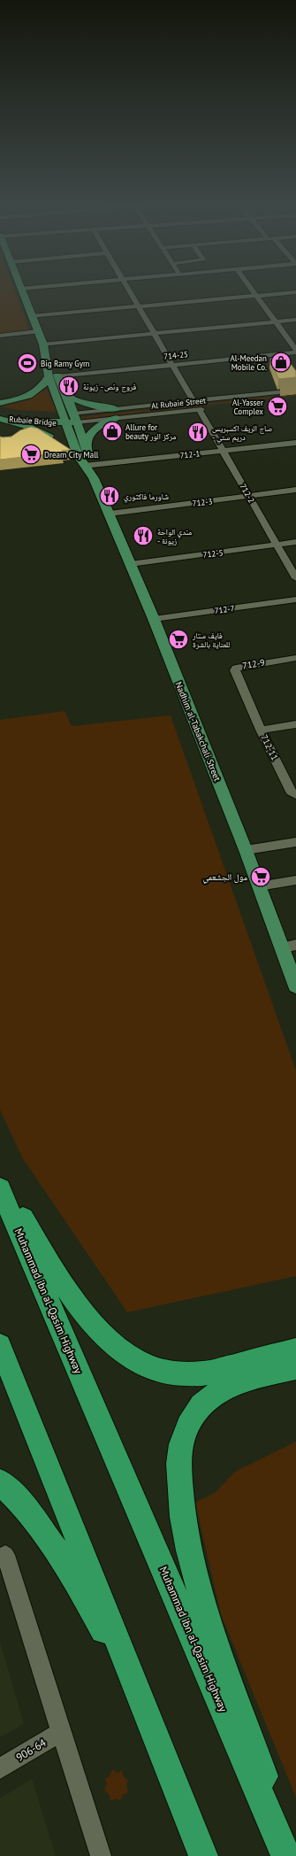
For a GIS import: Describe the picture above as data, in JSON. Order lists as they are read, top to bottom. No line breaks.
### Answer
{"streets":{"highway":["Muhammad ibn al-Qasim Highway"],"main road":["Al Rubaie Street","Rubaie Bridge","Nadhim al-Tabakchali Street"],"street":["714-25","712-1","712-2","712-3","712-5","712-7","712-9","712-11","906-64"]},"crossings":[["714-25","Nadhim al-Tabakchali Street"],["Al Rubaie Street","Rubaie Bridge"],["Al Rubaie Street","712-2"],["Al Rubaie Street","Nadhim al-Tabakchali Street"],["Rubaie Bridge","Nadhim al-Tabakchali Street"],["712-1","712-2"],["712-1","Nadhim al-Tabakchali Street"],["712-2","712-3"],["712-2","712-5"],["712-3","Nadhim al-Tabakchali Street"],["712-5","Nadhim al-Tabakchali Street"],["712-7","Nadhim al-Tabakchali Street"],["712-9","712-11"]],"places":{"shop":["Al-Meedan Mobile Co.","Allure for beauty مركز الور"],"sports":["Big Ramy Gym"],"restaurant":["فروج ونص - زيونة","صاج الريف اكسبريس - دريم ستي","شاورما فاكتوري","مندي الواحة - زيونة"],"supermarket":["Al-Yasser Complex","Dream City Mall","فايف ستار للعناية بالشرة","مول الجشعمي"]}}
